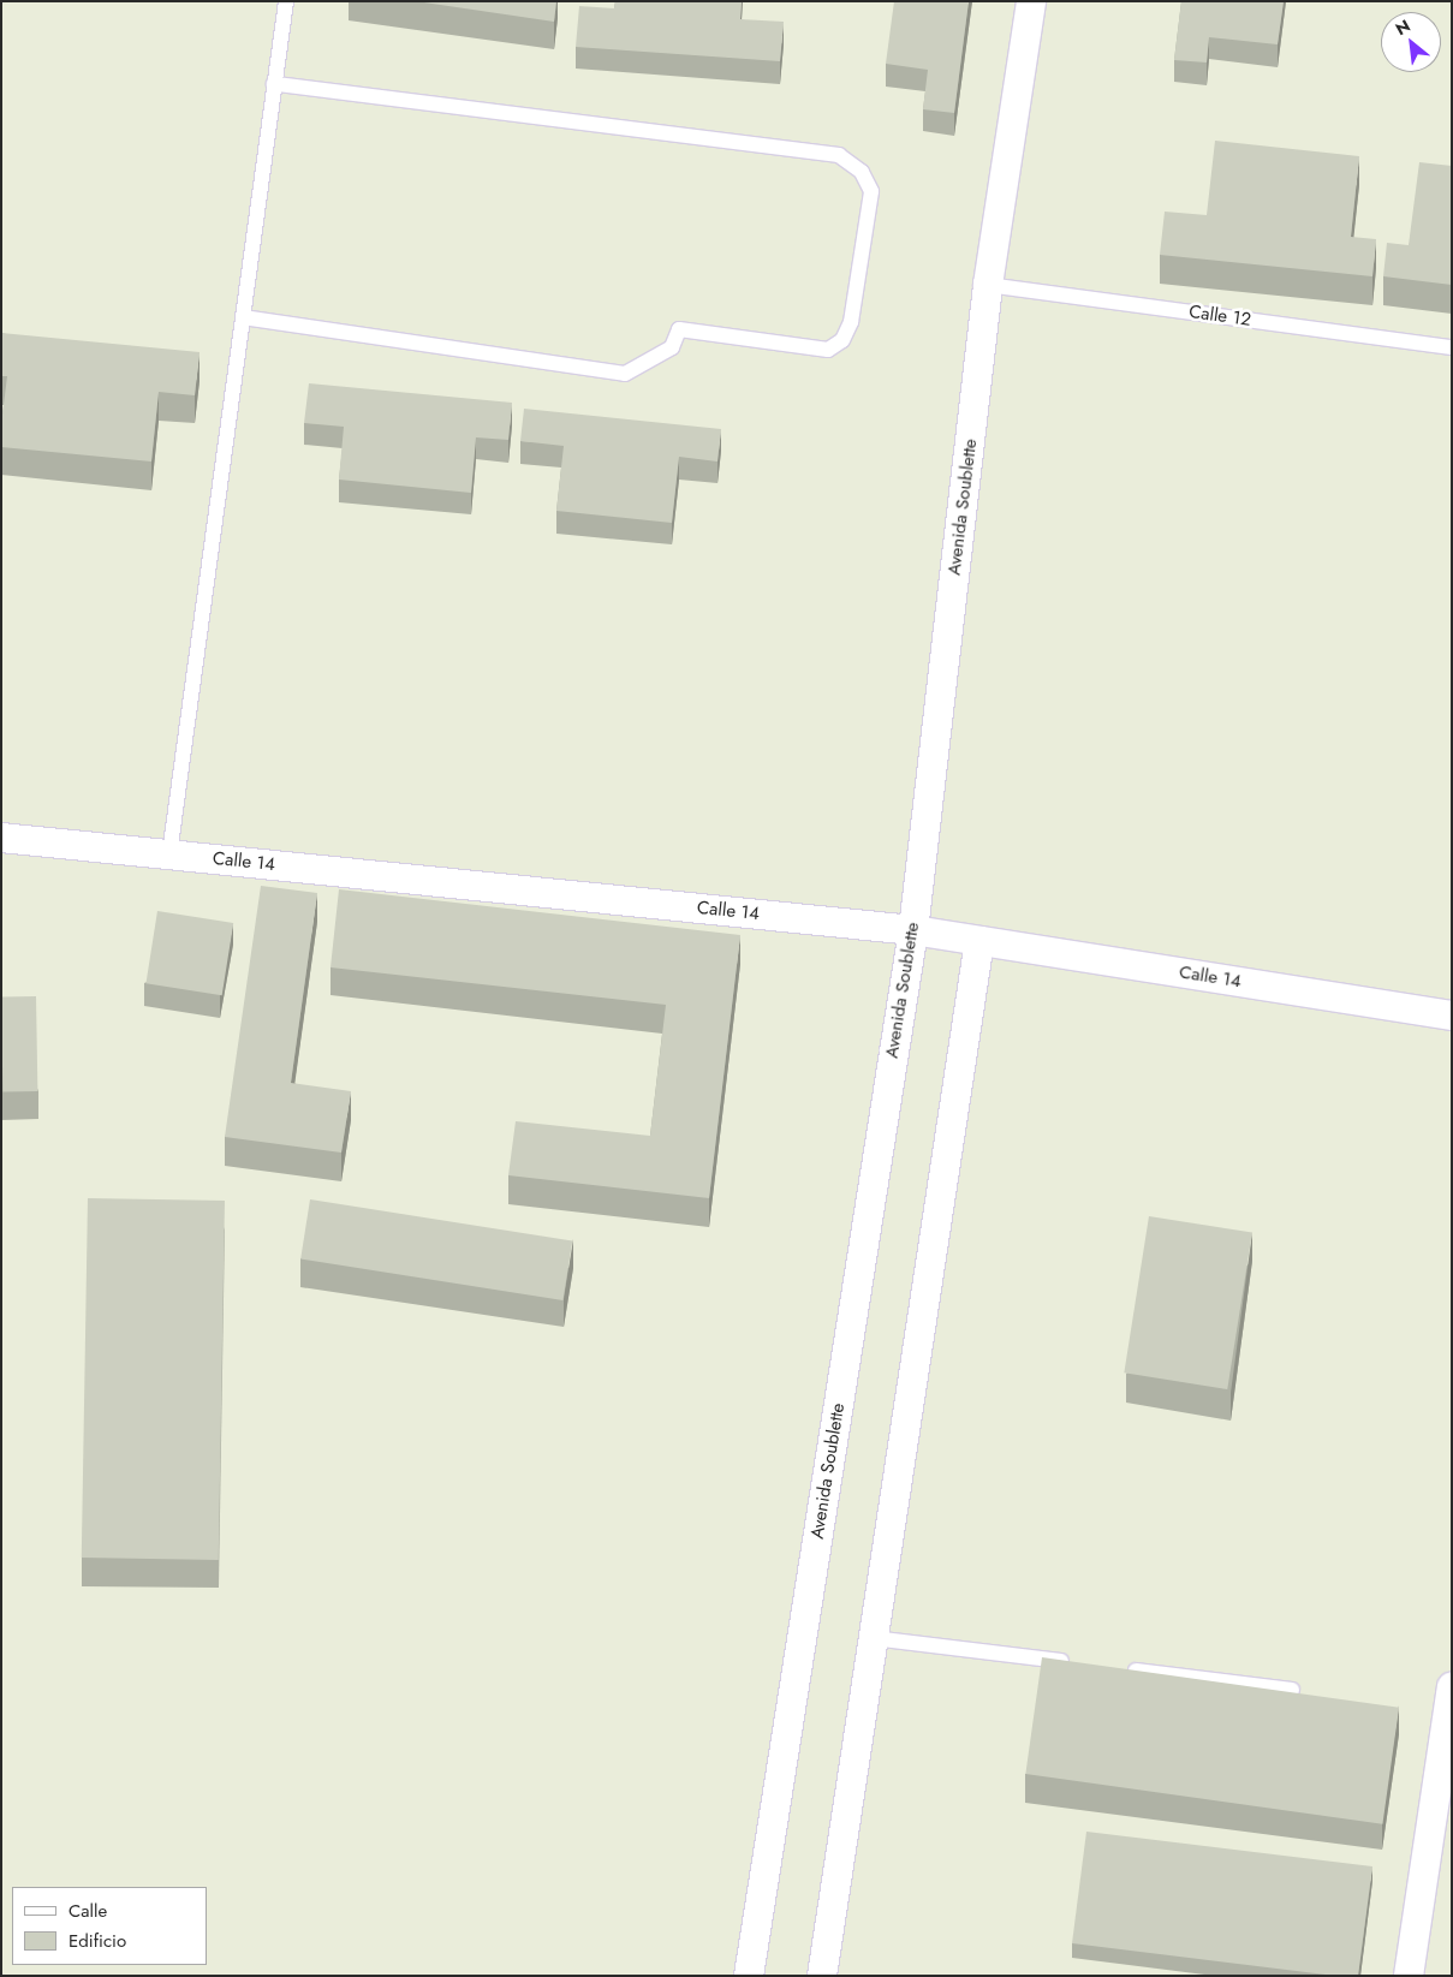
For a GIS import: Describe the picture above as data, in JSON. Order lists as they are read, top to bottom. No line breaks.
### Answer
{"streets":{"street":["Avenida Soublette","Calle 14"],"lane":["Calle 12"]},"crossings":[["Calle 12","Avenida Soublette"],["Avenida Soublette","Calle 14"]],"legend":["Calle","Edificio"],"north":"top left"}
